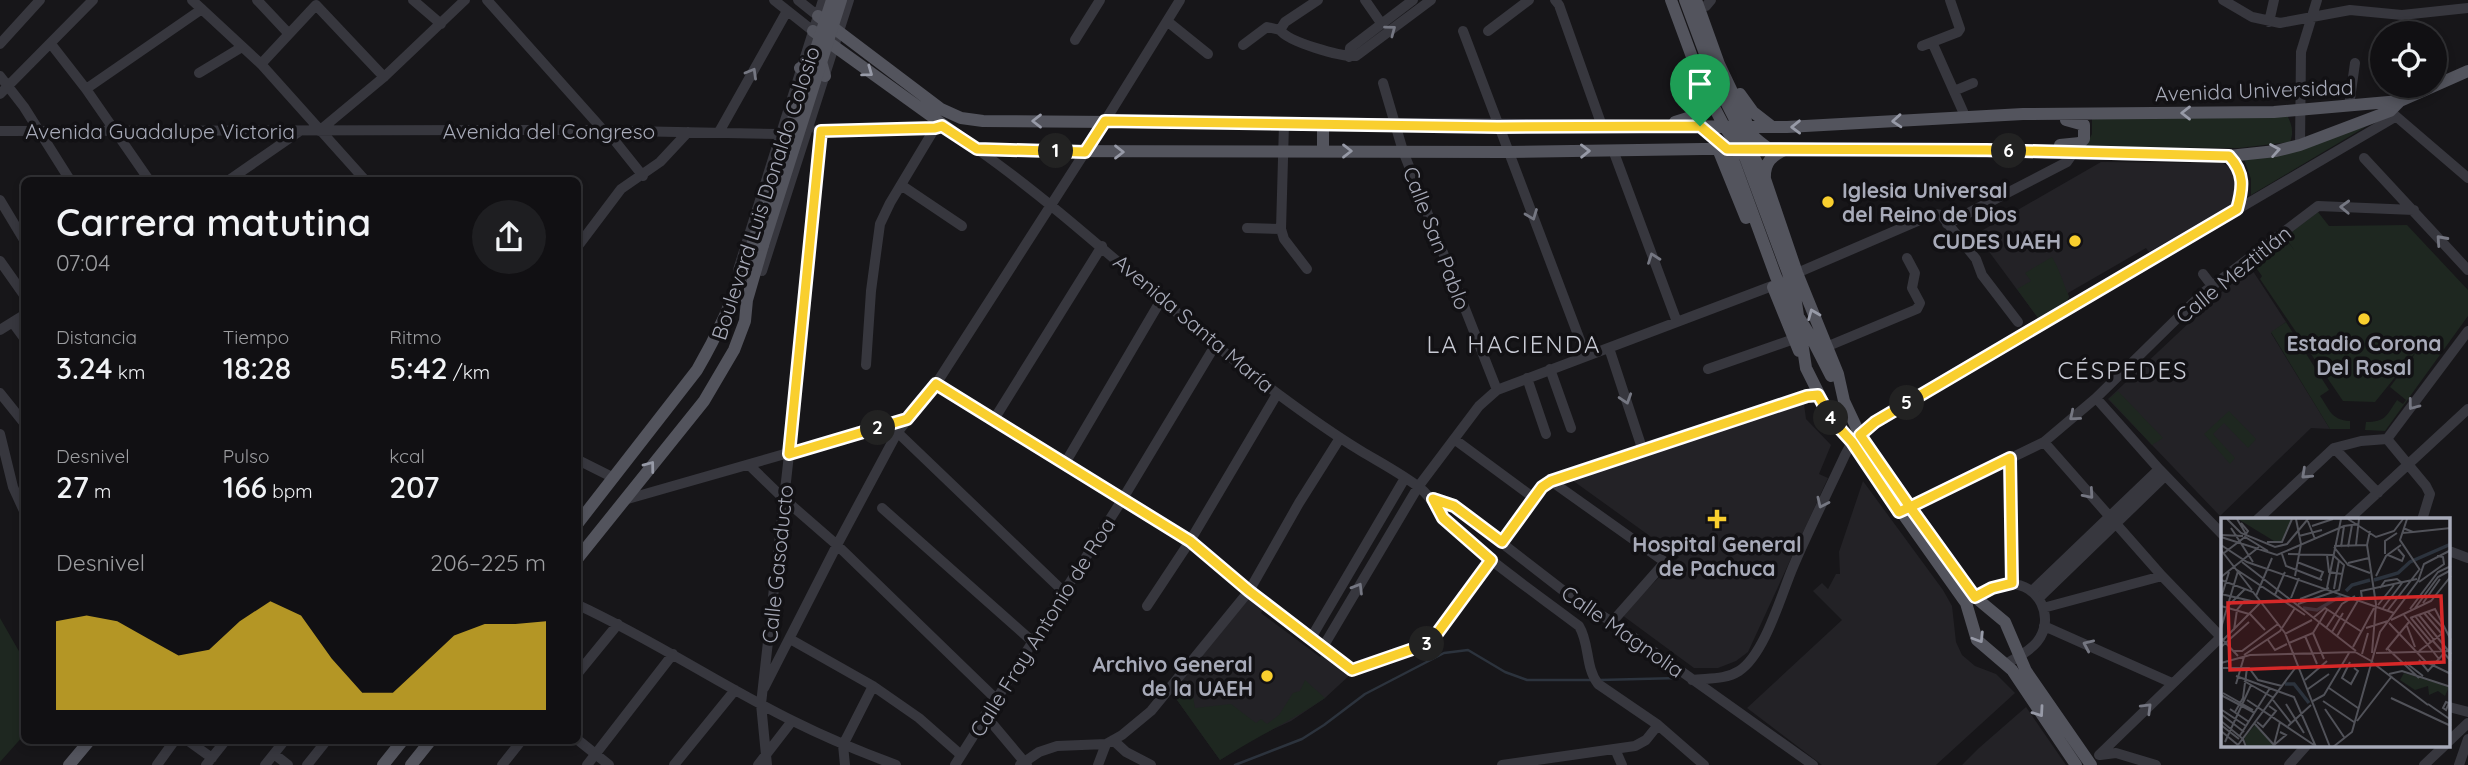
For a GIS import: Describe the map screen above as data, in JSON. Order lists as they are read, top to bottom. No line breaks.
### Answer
{"streets":{"main road":["Avenida Universidad","Boulevard Luis Donaldo Colosio"],"street":["Avenida Guadalupe Victoria","Avenida del Congreso","Calle San Pablo","Calle Meztitlán","Avenida Santa María","Calle Gasoducto","Calle Fray Antonio de Roa","Calle Magnolia"]},"crossings":[["Avenida Guadalupe Victoria","Avenida del Congreso"],["Avenida del Congreso","Boulevard Luis Donaldo Colosio"],["Avenida Santa María","Calle Fray Antonio de Roa"],["Avenida Santa María","Calle Magnolia"]],"districts":["LA HACIENDA","CÉSPEDES"],"places":{"other":["Iglesia Universal del Reino de Dios","CUDES UAEH","Estadio Corona Del Rosal","Archivo General de la UAEH"],"health":["Hospital General de Pachuca"]},"page":{"pins":["1","6","5","4","2","3"],"heading":["Carrera matutina","07:04"],"stats":[["Distancia","3.24 km"],["Tiempo","18:28"],["Ritmo","5:42 /km"],["Desnivel","27 m"],["Pulso","166 bpm"],["kcal","207"]],"chart":["Desnivel","206–225 m"]}}
